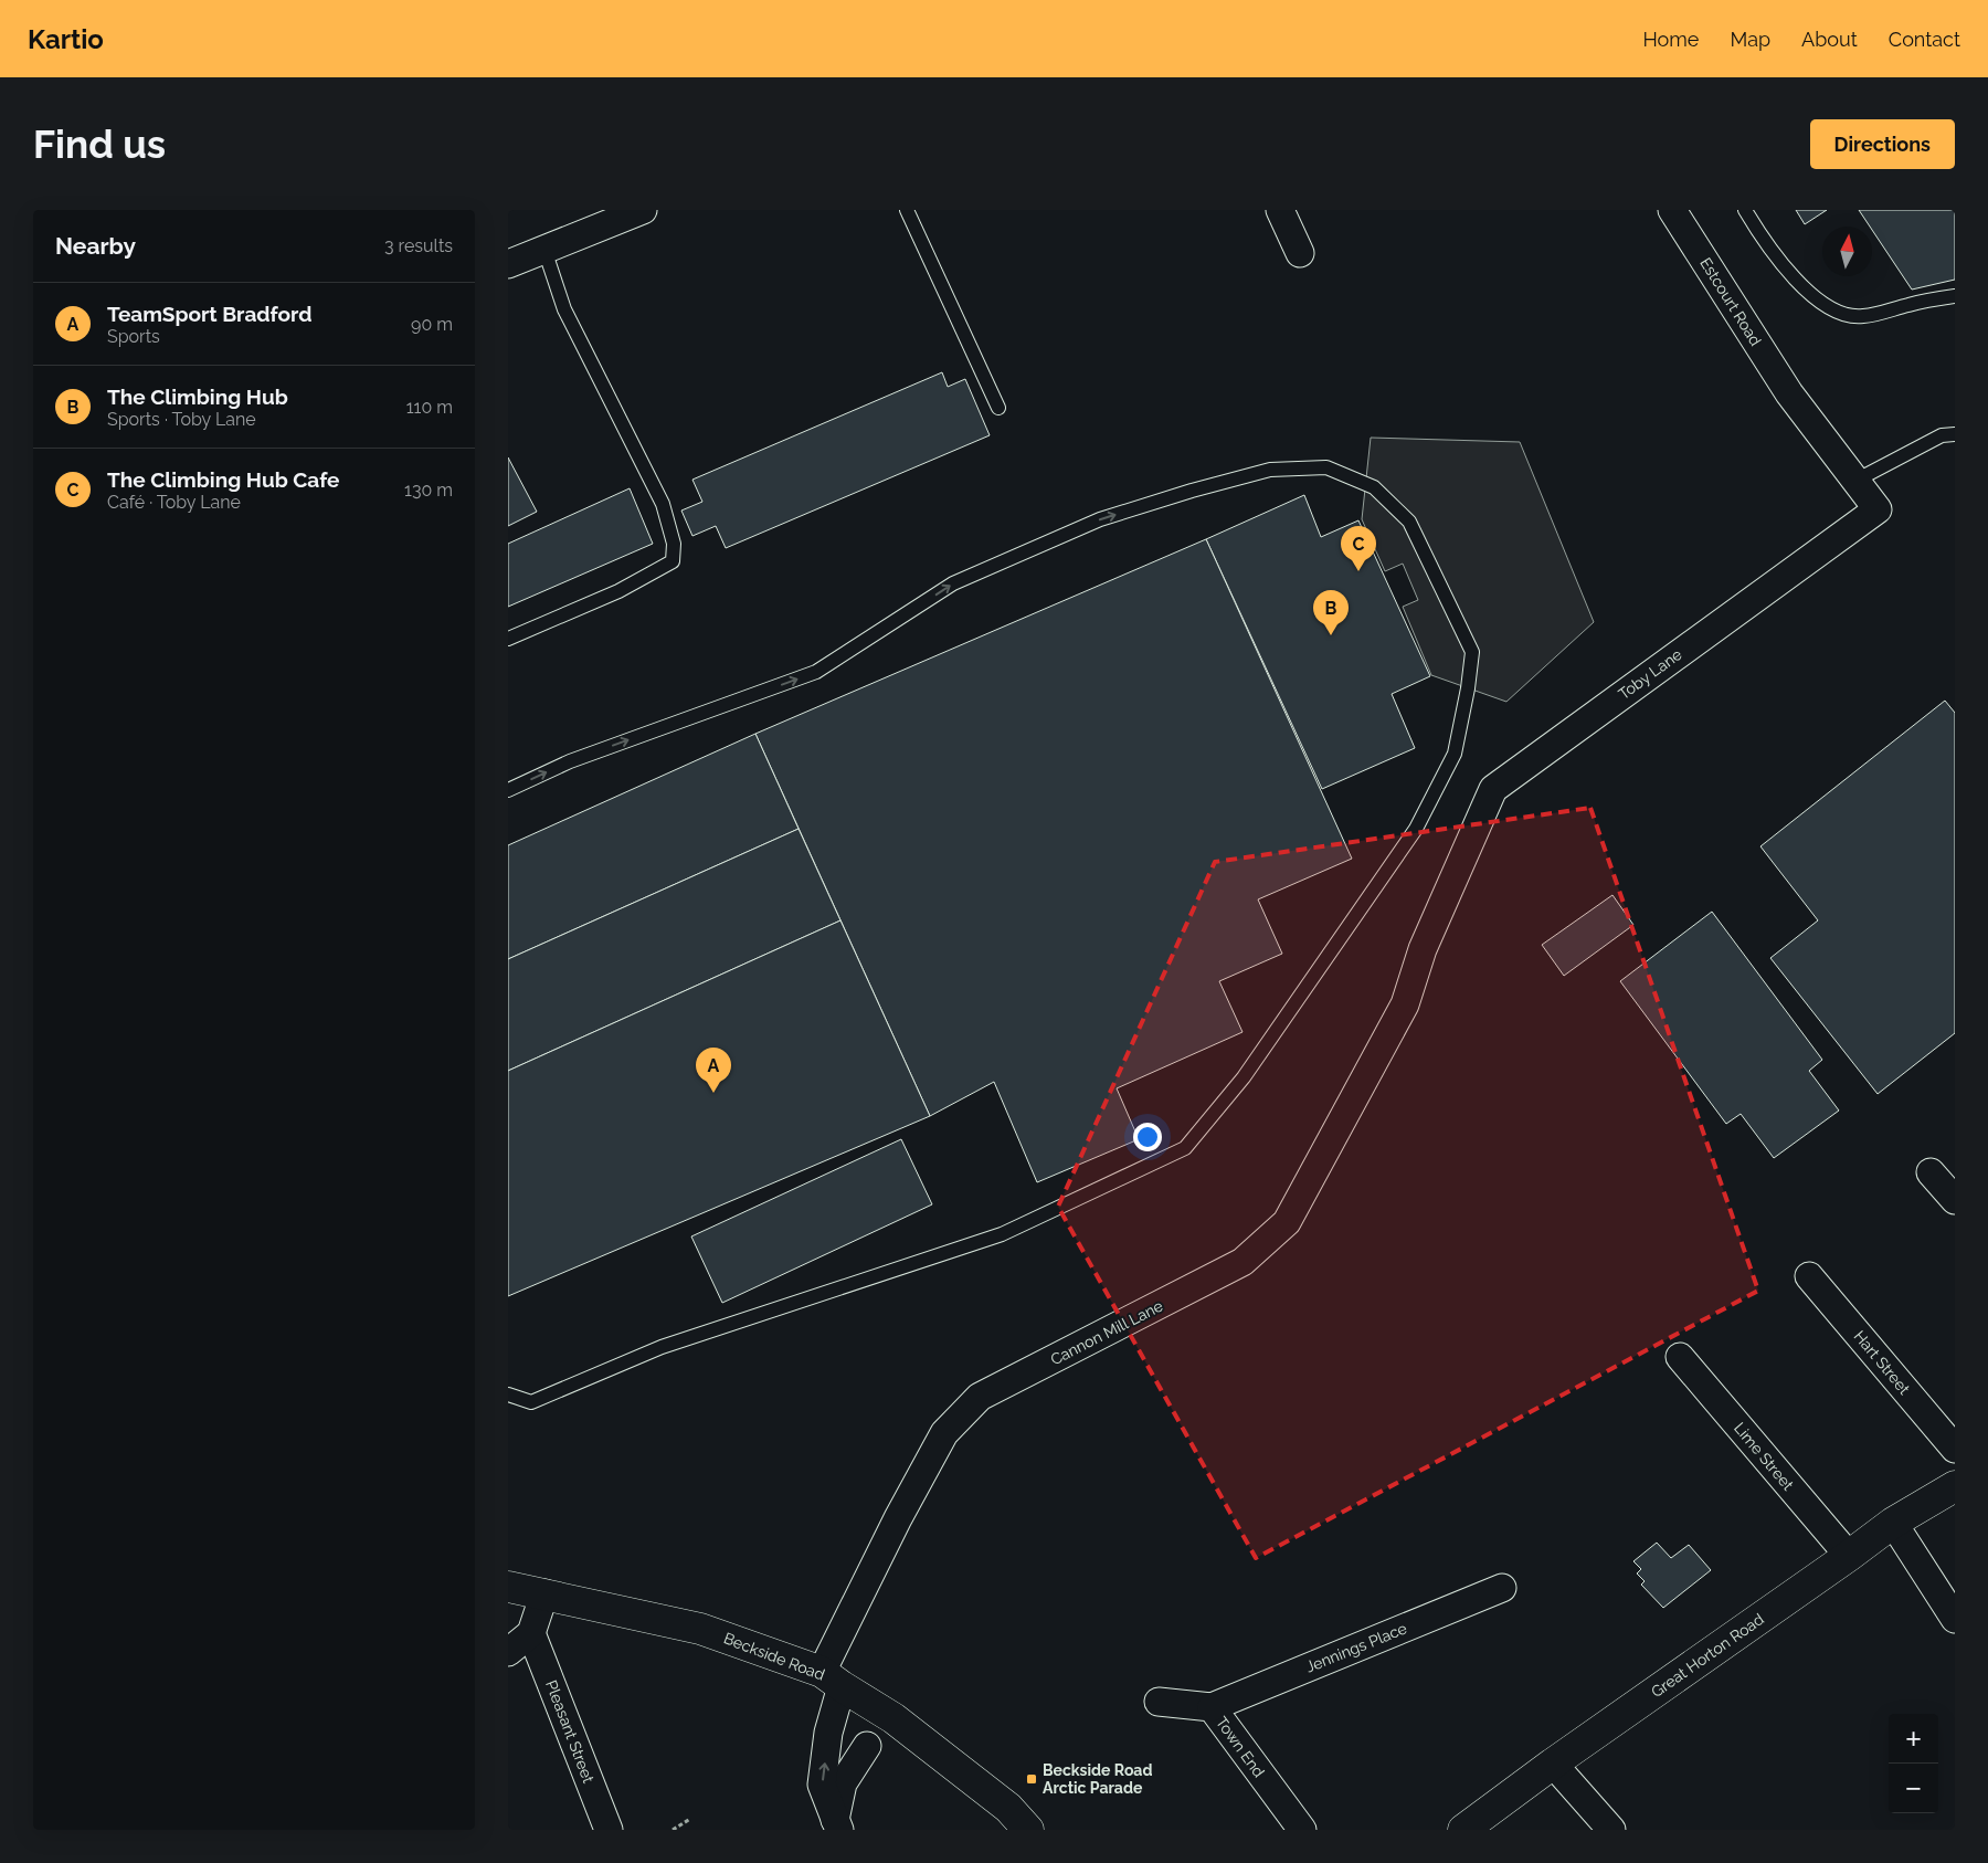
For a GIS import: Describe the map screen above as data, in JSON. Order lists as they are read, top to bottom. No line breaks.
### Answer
{"streets":{"main road":["Great Horton Road","Beckside Road"],"street":["Estcourt Road","Toby Lane","Cannon Mill Lane","Hart Street","Lime Street","Jennings Place","Pleasant Street","Town End"]},"crossings":[["Estcourt Road","Toby Lane"],["Toby Lane","Cannon Mill Lane"],["Cannon Mill Lane","Beckside Road"],["Lime Street","Great Horton Road"],["Jennings Place","Town End"]],"places":{"transit":["Beckside Road Arctic Parade"]},"north":"top","page":{"header":"Kartio","nav":["Home","Map","About","Contact"],"buttons":"Directions","title":"Find us","heading":["Nearby","3 results"],"list":[{"mark":"A","name":"TeamSport Bradford","note":"Sports","value":"90 m"},{"mark":"B","name":"The Climbing Hub","note":"Sports · Toby Lane","value":"110 m"},{"mark":"C","name":"The Climbing Hub Cafe","note":"Café · Toby Lane","value":"130 m"}],"pins":["C","B","A"],"map_buttons":["+","−"]}}
